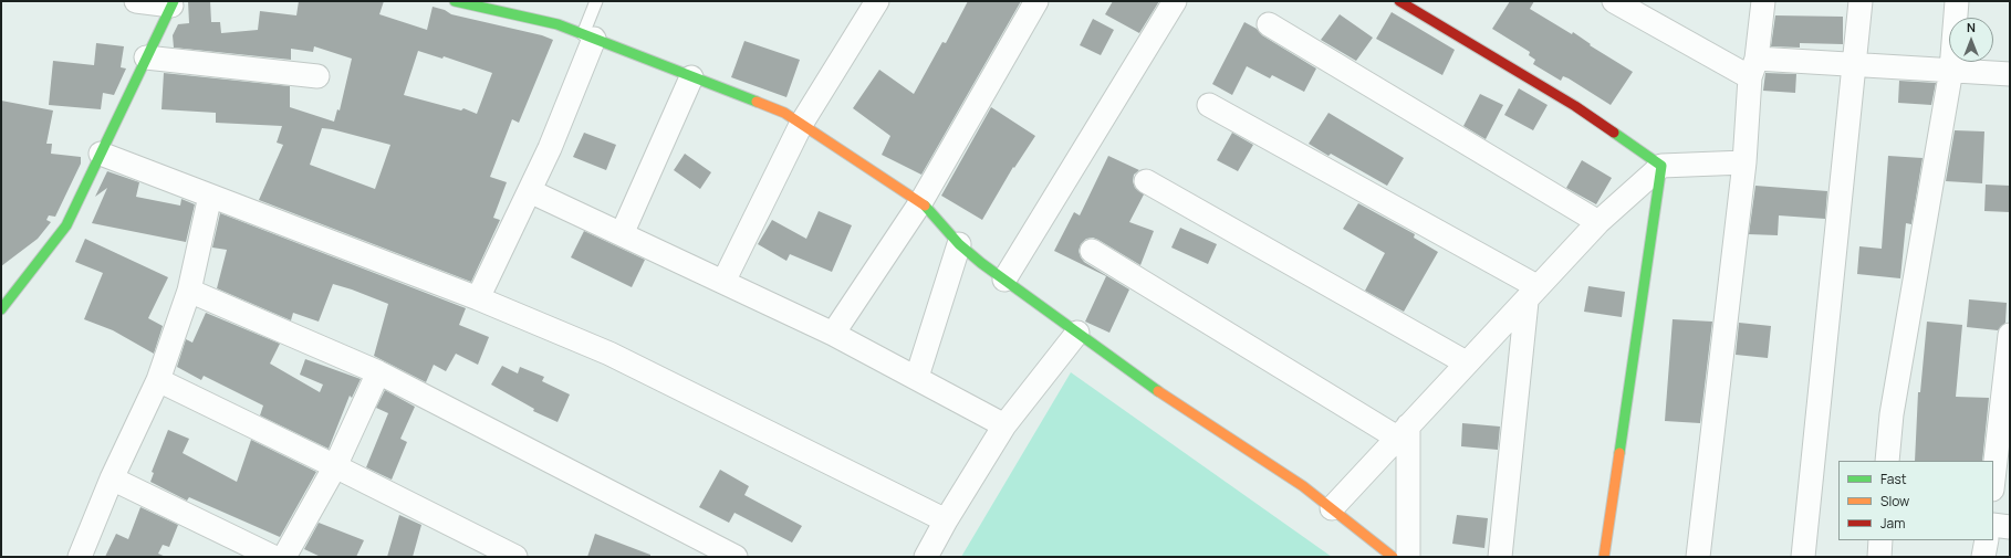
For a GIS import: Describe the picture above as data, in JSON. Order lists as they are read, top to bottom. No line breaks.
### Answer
{"legend":["Fast","Slow","Jam"],"north":"top"}
